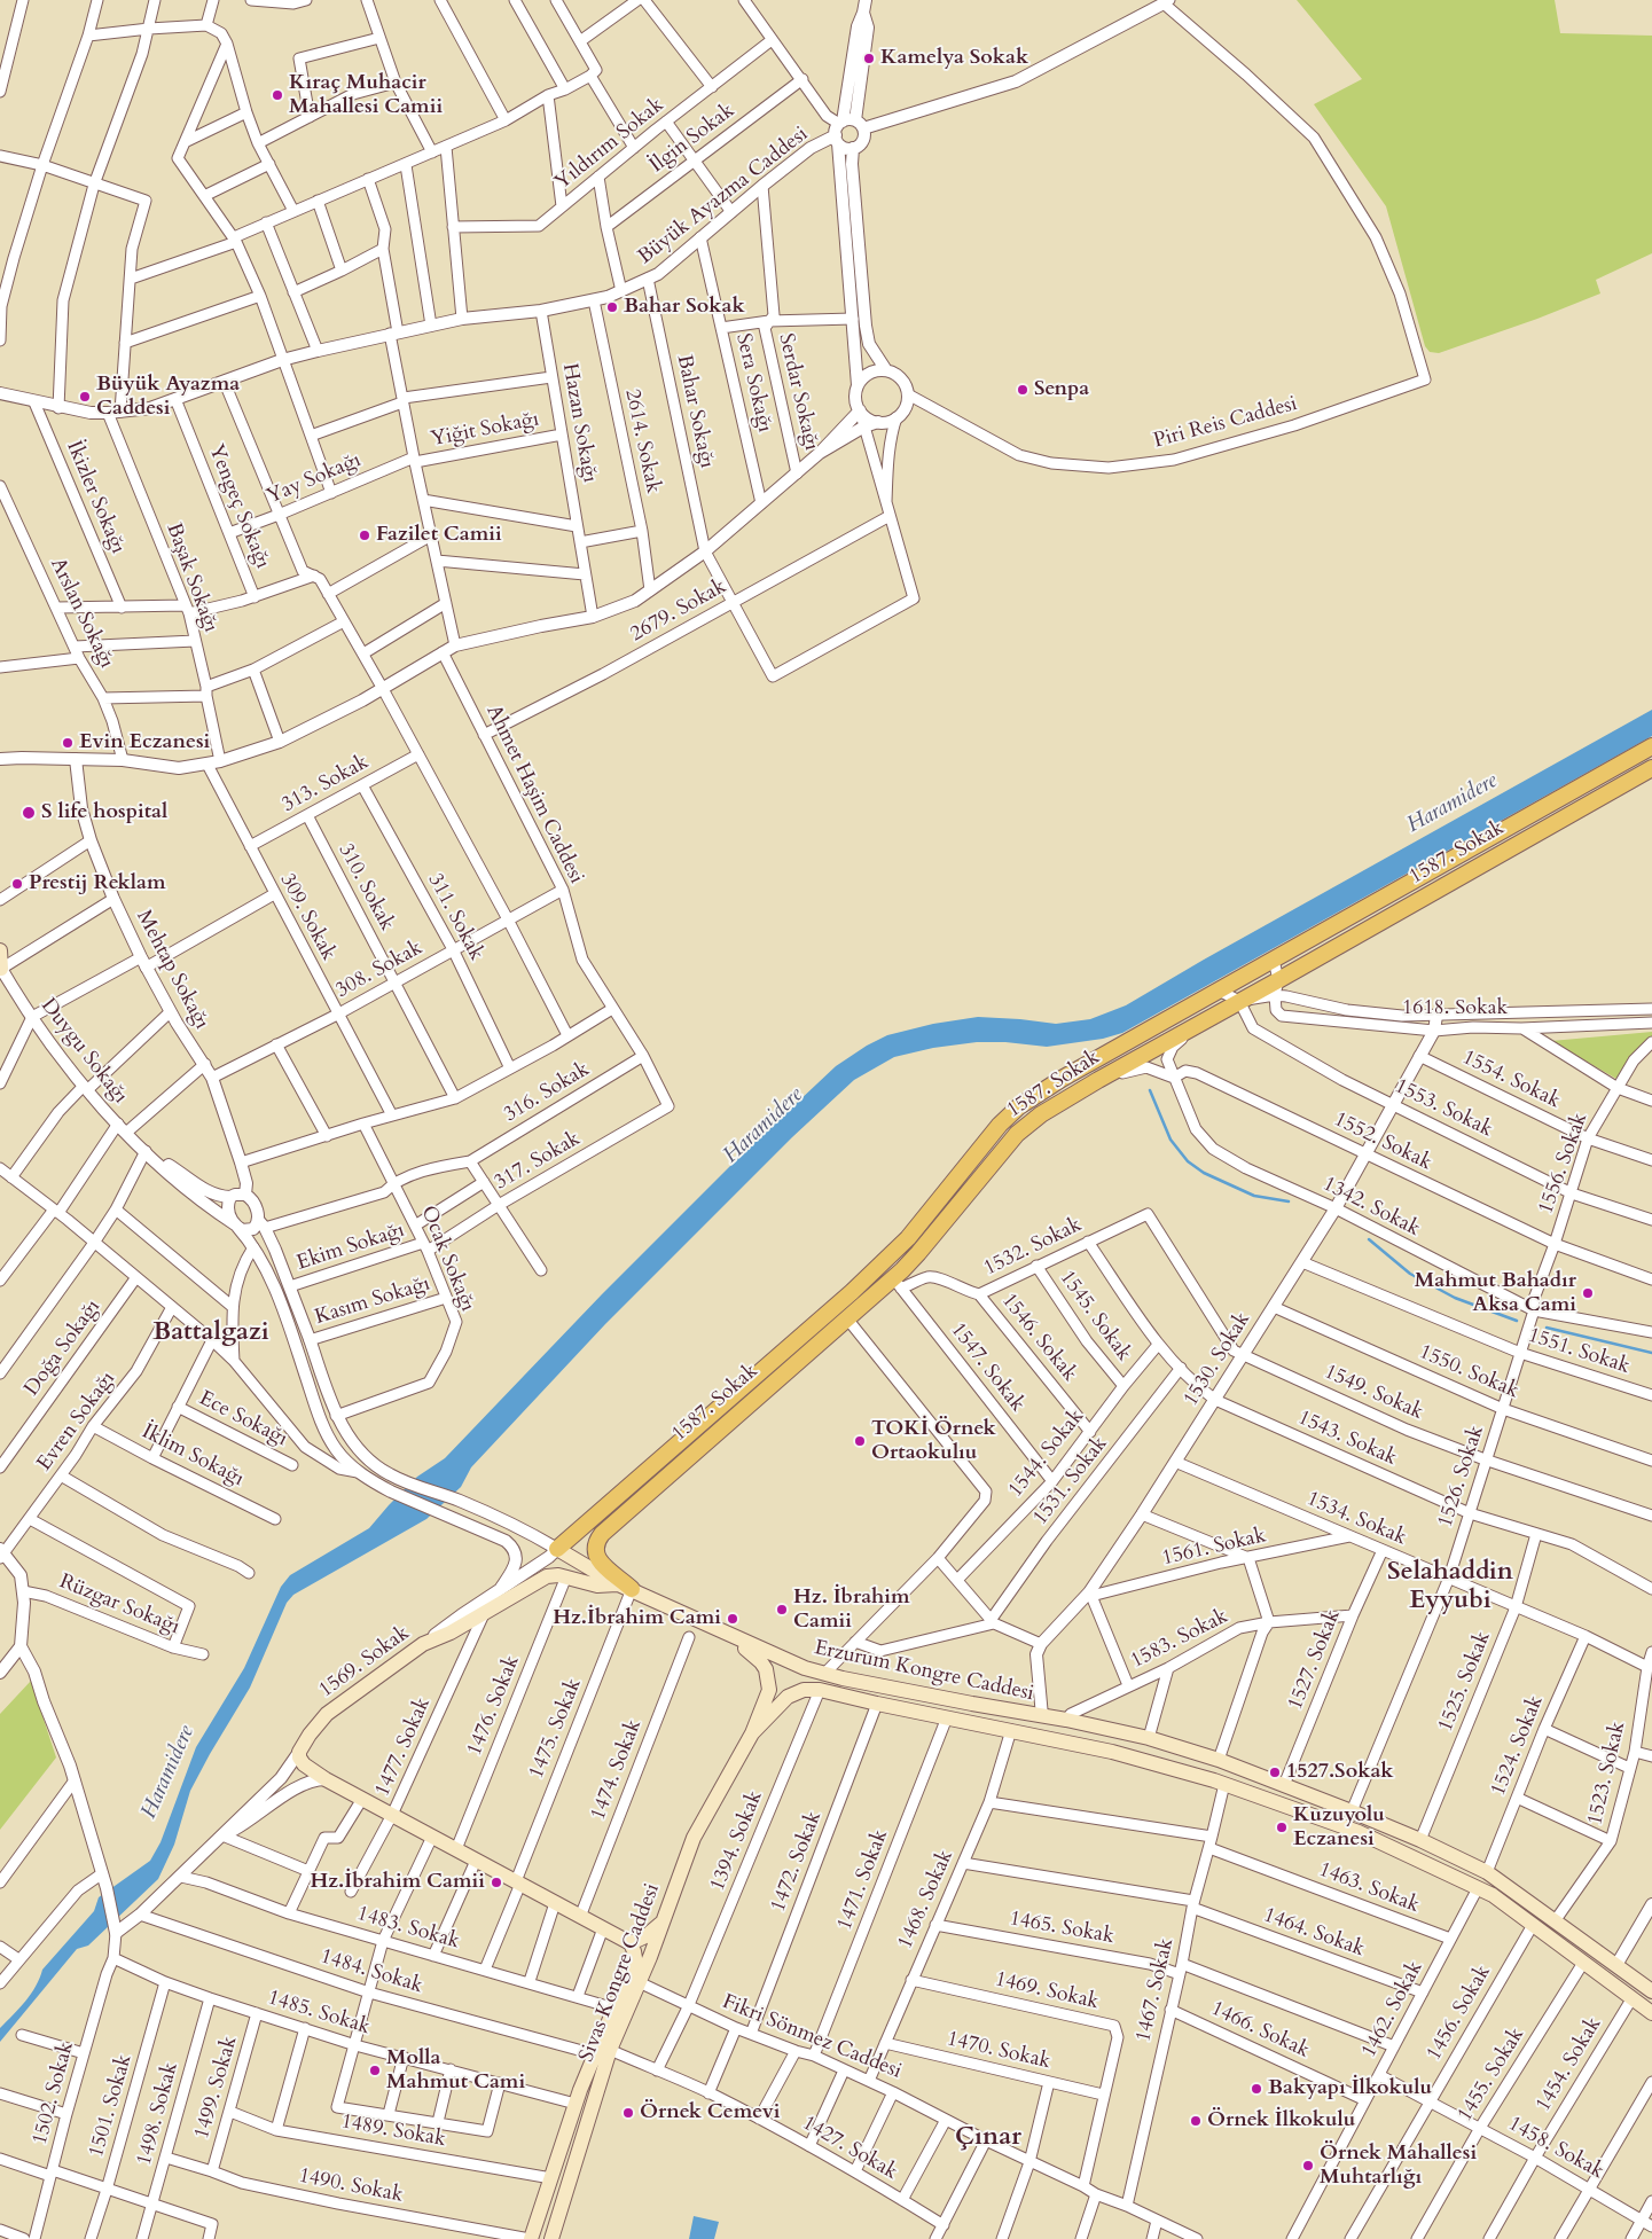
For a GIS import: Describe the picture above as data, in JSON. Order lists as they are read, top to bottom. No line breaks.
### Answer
{"streets":{"main road":["1587. Sokak","1569. Sokak","Erzurum Kongre Caddesi","Sivas Kongre Caddesi"],"street":["İlgin Sokak","Yıldırım Sokak","Büyük Ayazma Caddesi","Sera Sokağı","Serdar Sokağı","Bahar Sokağı","Hazan Sokağı","Piri Reis Caddesi","Yiğit Sokağı","2614. Sokak","Yay Sokağı","İkizler Sokağı","Yengeç Sokağı","Başak Sokağı","2679. Sokak","Arslan Sokağı","313. Sokak","Ahmet Haşim Caddesi","310. Sokak","309. Sokak","311. Sokak","Mehtap Sokağı","308. Sokak","1618. Sokak","Duygu Sokağı","1554. Sokak","316. Sokak","1553. Sokak","1552. Sokak","317. Sokak","1556. Sokak","1342. Sokak","Ekim Sokağı","1532. Sokak","Ocak Sokağı","Kasım Sokağı","1545. Sokak","1546. Sokak","Doğa Sokağı","1551. Sokak","1530. Sokak","1547. Sokak","1550. Sokak","1549. Sokak","Ece Sokağı","Evren Sokağı","1543. Sokak","1544. Sokak","İklim Sokağı","1526. Sokak","1531. Sokak","1534. Sokak","1561. Sokak","Rüzgar Sokağı","1583. Sokak","1527. Sokak","1525. Sokak","1476. Sokak","1475. Sokak","1524. Sokak","1477. Sokak","1474. Sokak","1523. Sokak","1394. Sokak","1472. Sokak","1471. Sokak","1463. Sokak","1468. Sokak","1483. Sokak","1465. Sokak","1464. Sokak","1484. Sokak","1467. Sokak","1469. Sokak","1462. Sokak","1485. Sokak","1456. Sokak","1466. Sokak","Fikri Sönmez Caddesi","1470. Sokak","1454. Sokak","1455. Sokak","1499. Sokak","1502. Sokak","1501. Sokak","1498. Sokak","1489. Sokak","1427. Sokak","1458. Sokak","1490. Sokak"]},"crossings":[["Büyük Ayazma Caddesi","Sera Sokağı"],["Büyük Ayazma Caddesi","Serdar Sokağı"],["Büyük Ayazma Caddesi","Bahar Sokağı"],["Büyük Ayazma Caddesi","Hazan Sokağı"],["Büyük Ayazma Caddesi","Piri Reis Caddesi"],["Büyük Ayazma Caddesi","2614. Sokak"],["Büyük Ayazma Caddesi","İkizler Sokağı"],["Büyük Ayazma Caddesi","Yengeç Sokağı"],["Büyük Ayazma Caddesi","Başak Sokağı"],["Bahar Sokağı","2679. Sokak"],["Hazan Sokağı","Yiğit Sokağı"],["Yiğit Sokağı","Yay Sokağı"],["Yay Sokağı","Yengeç Sokağı"],["2679. Sokak","Ahmet Haşim Caddesi"],["313. Sokak","310. Sokak"],["313. Sokak","309. Sokak"],["313. Sokak","311. Sokak"],["Ahmet Haşim Caddesi","308. Sokak"],["Ahmet Haşim Caddesi","316. Sokak"],["Ahmet Haşim Caddesi","317. Sokak"],["1587. Sokak","1618. Sokak"],["1587. Sokak","1553. Sokak"],["1587. Sokak","1552. Sokak"],["1587. Sokak","1342. Sokak"],["1587. Sokak","1532. Sokak"],["1587. Sokak","1547. Sokak"],["1587. Sokak","1569. Sokak"],["1587. Sokak","Erzurum Kongre Caddesi"],["1587. Sokak","1475. Sokak"],["310. Sokak","308. Sokak"],["309. Sokak","308. Sokak"],["311. Sokak","308. Sokak"],["Mehtap Sokağı","308. Sokak"],["Mehtap Sokağı","Erzurum Kongre Caddesi"],["1618. Sokak","1530. Sokak"],["1554. Sokak","1556. Sokak"],["1554. Sokak","1530. Sokak"],["1553. Sokak","1556. Sokak"],["1553. Sokak","1530. Sokak"],["1552. Sokak","1556. Sokak"],["1552. Sokak","1342. Sokak"],["1552. Sokak","1530. Sokak"],["317. Sokak","Ekim Sokağı"],["317. Sokak","Ocak Sokağı"],["1556. Sokak","1342. Sokak"],["1556. Sokak","1526. Sokak"],["1342. Sokak","1530. Sokak"],["1342. Sokak","1526. Sokak"],["Ekim Sokağı","Ocak Sokağı"],["Ekim Sokağı","Erzurum Kongre Caddesi"],["1532. Sokak","1545. Sokak"],["1532. Sokak","1546. Sokak"],["1532. Sokak","1547. Sokak"],["1532. Sokak","1549. Sokak"],["1532. Sokak","1543. Sokak"],["Ocak Sokağı","Kasım Sokağı"],["Ocak Sokağı","Erzurum Kongre Caddesi"],["Kasım Sokağı","Erzurum Kongre Caddesi"],["1545. Sokak","1544. Sokak"],["1546. Sokak","1544. Sokak"],["1551. Sokak","1530. Sokak"],["1551. Sokak","1526. Sokak"],["1530. Sokak","1550. Sokak"],["1530. Sokak","1549. Sokak"],["1530. Sokak","1543. Sokak"],["1530. Sokak","1534. Sokak"],["1530. Sokak","1561. Sokak"],["1547. Sokak","1544. Sokak"],["1550. Sokak","1526. Sokak"],["1549. Sokak","1526. Sokak"],["Evren Sokağı","İklim Sokağı"],["1543. Sokak","1544. Sokak"],["1543. Sokak","1526. Sokak"],["1543. Sokak","1531. Sokak"],["1543. Sokak","1525. Sokak"],["1526. Sokak","1534. Sokak"],["1526. Sokak","Erzurum Kongre Caddesi"],["1534. Sokak","1561. Sokak"],["1534. Sokak","1527. Sokak"],["1534. Sokak","1525. Sokak"],["1534. Sokak","1524. Sokak"],["1534. Sokak","1523. Sokak"],["1583. Sokak","1527. Sokak"],["1583. Sokak","Erzurum Kongre Caddesi"],["1527. Sokak","Erzurum Kongre Caddesi"],["1569. Sokak","Erzurum Kongre Caddesi"],["1569. Sokak","1483. Sokak"],["1569. Sokak","1484. Sokak"],["Erzurum Kongre Caddesi","1525. Sokak"],["Erzurum Kongre Caddesi","1475. Sokak"],["Erzurum Kongre Caddesi","1524. Sokak"],["Erzurum Kongre Caddesi","1523. Sokak"],["Erzurum Kongre Caddesi","1394. Sokak"],["Erzurum Kongre Caddesi","1472. Sokak"],["Erzurum Kongre Caddesi","1471. Sokak"],["Erzurum Kongre Caddesi","1468. Sokak"],["Erzurum Kongre Caddesi","Sivas Kongre Caddesi"],["Erzurum Kongre Caddesi","1467. Sokak"],["Erzurum Kongre Caddesi","1462. Sokak"],["Erzurum Kongre Caddesi","1456. Sokak"],["Erzurum Kongre Caddesi","1454. Sokak"],["Erzurum Kongre Caddesi","1455. Sokak"],["1475. Sokak","1483. Sokak"],["1394. Sokak","Sivas Kongre Caddesi"],["1394. Sokak","Fikri Sönmez Caddesi"],["1394. Sokak","1427. Sokak"],["1472. Sokak","Fikri Sönmez Caddesi"],["1471. Sokak","Fikri Sönmez Caddesi"],["1463. Sokak","1467. Sokak"],["1463. Sokak","1462. Sokak"],["1468. Sokak","1465. Sokak"],["1468. Sokak","1464. Sokak"],["1468. Sokak","1469. Sokak"],["1468. Sokak","Fikri Sönmez Caddesi"],["1468. Sokak","1470. Sokak"],["1483. Sokak","Sivas Kongre Caddesi"],["1465. Sokak","1467. Sokak"],["1465. Sokak","1462. Sokak"],["1464. Sokak","1467. Sokak"],["1464. Sokak","1462. Sokak"],["1484. Sokak","Sivas Kongre Caddesi"],["Sivas Kongre Caddesi","1485. Sokak"],["Sivas Kongre Caddesi","Fikri Sönmez Caddesi"],["Sivas Kongre Caddesi","1489. Sokak"],["Sivas Kongre Caddesi","1427. Sokak"],["Sivas Kongre Caddesi","1490. Sokak"],["1467. Sokak","1466. Sokak"],["1467. Sokak","Fikri Sönmez Caddesi"],["1469. Sokak","Fikri Sönmez Caddesi"],["1469. Sokak","1470. Sokak"],["1462. Sokak","1466. Sokak"],["1462. Sokak","1458. Sokak"],["1485. Sokak","1499. Sokak"],["1485. Sokak","1502. Sokak"],["1485. Sokak","1501. Sokak"],["1485. Sokak","1498. Sokak"],["1456. Sokak","1458. Sokak"],["1454. Sokak","1458. Sokak"],["1455. Sokak","1458. Sokak"],["1499. Sokak","1489. Sokak"],["1499. Sokak","1490. Sokak"],["1498. Sokak","1490. Sokak"]],"districts":["Battalgazi","Selahaddin Eyyubi","Çınar"],"water":["Haramidere"],"places":["Kamelya Sokak","Kıraç Muhacir Mahallesi Camii","Bahar Sokak","Senpa","Büyük Ayazma Caddesi","Fazilet Camii","Evin Eczanesi","S life hospital","Prestij Reklam","Mahmut Bahadır Aksa Cami","TOKİ Örnek Ortaokulıu","Hz. İbrahim Camii","Hz.İbrahim Cami","1527.Sokak","Kuzuyolu Eczanesi","Hz.İbrahim Camii","Molla Mahmut Cami","Bakyapı İlkokulu","Örnek Cemevi","Örnek İlkokulu","Örnek Mahallesi Muhtarlığı"]}
